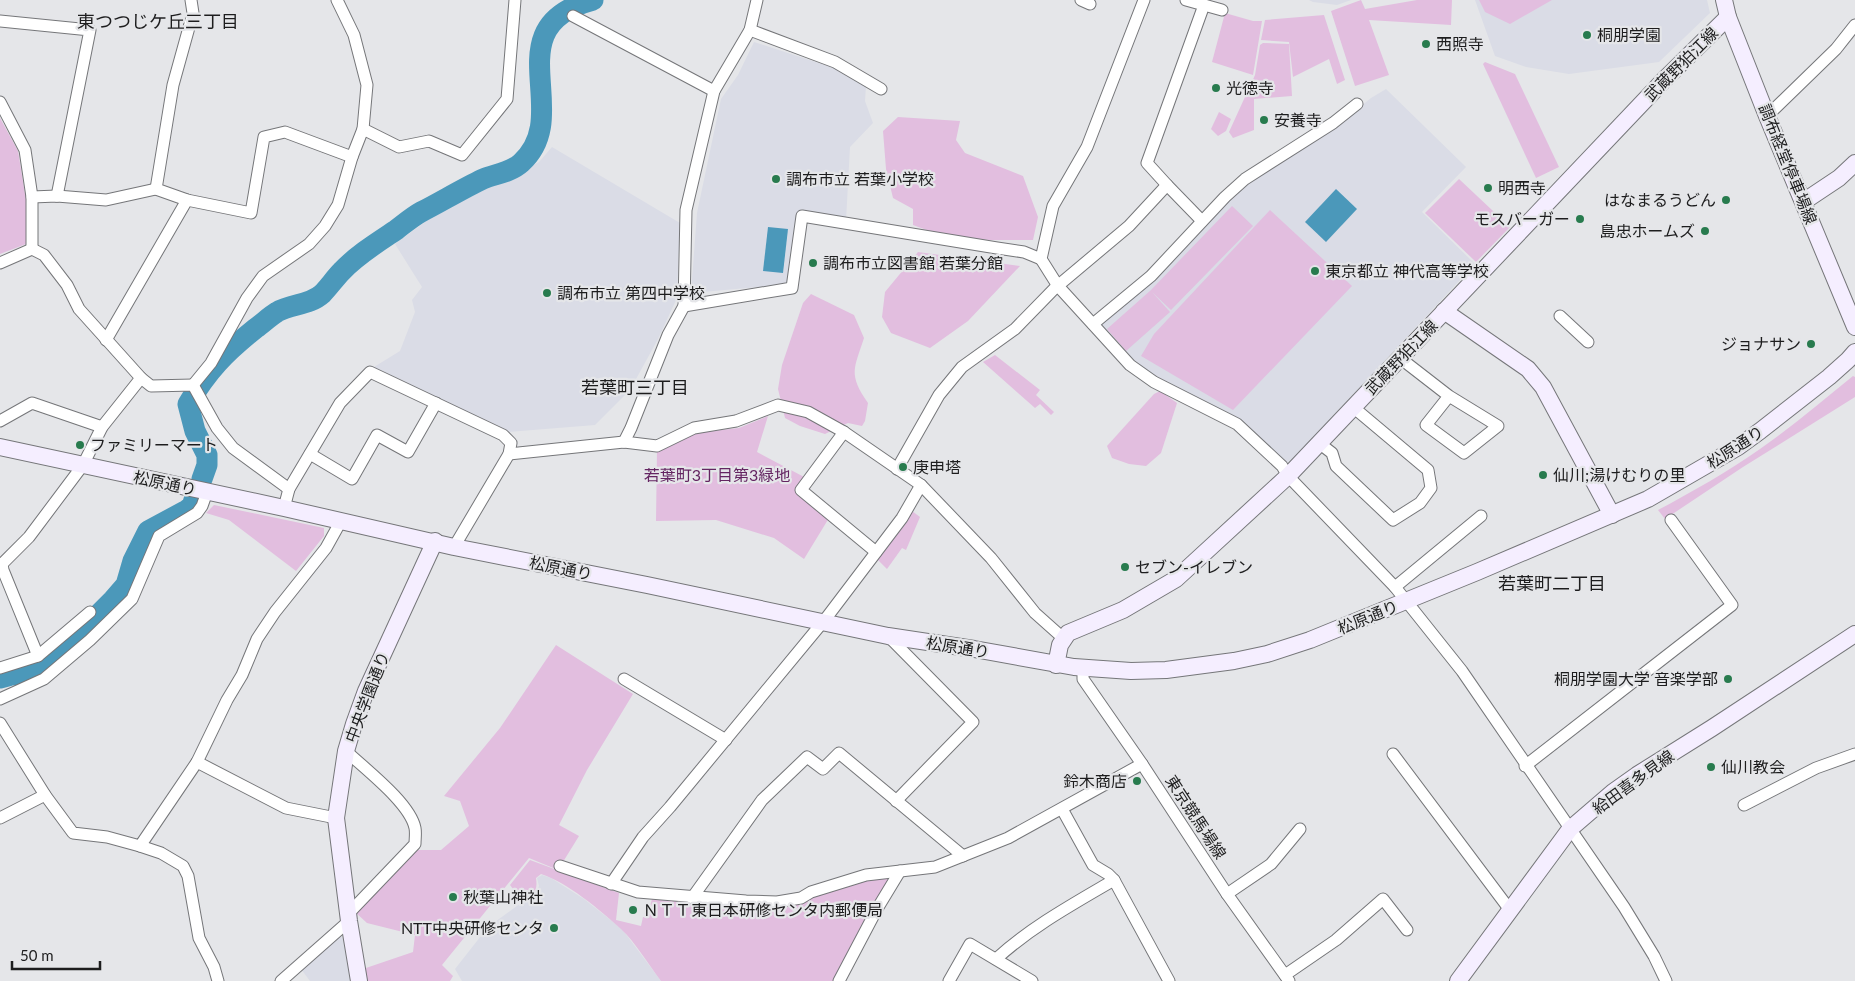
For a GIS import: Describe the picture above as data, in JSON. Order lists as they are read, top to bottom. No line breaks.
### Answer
{"streets":{"main road":["武蔵野狛江線","調布経堂停車場線","松原通り","中央学園通り","給田喜多見線"],"street":["東京競馬場線"]},"crossings":[["武蔵野狛江線","調布経堂停車場線"],["松原通り","中央学園通り"],["松原通り","東京競馬場線"]],"districts":["東つつじケ丘三丁目","若葉町三丁目","若葉町二丁目"],"parks":["若葉町3丁目第3緑地"],"places":["桐朋学園","西照寺","光徳寺","安養寺","調布市立 若葉小学校","明西寺","はなまるうどん","モスバーガー","島忠ホームズ","調布市立図書館 若葉分館","東京都立 神代高等学校","調布市立 第四中学校","ジョナサン","ファミリーマート","庚申塔","仙川;湯けむりの里","セブン-イレブン","桐朋学園大学 音楽学部","仙川教会","鈴木商店","秋葉山神社","ＮＴＴ東日本研修センタ内郵便局","NTT中央研修センタ"],"scale_bar":"50 m"}
